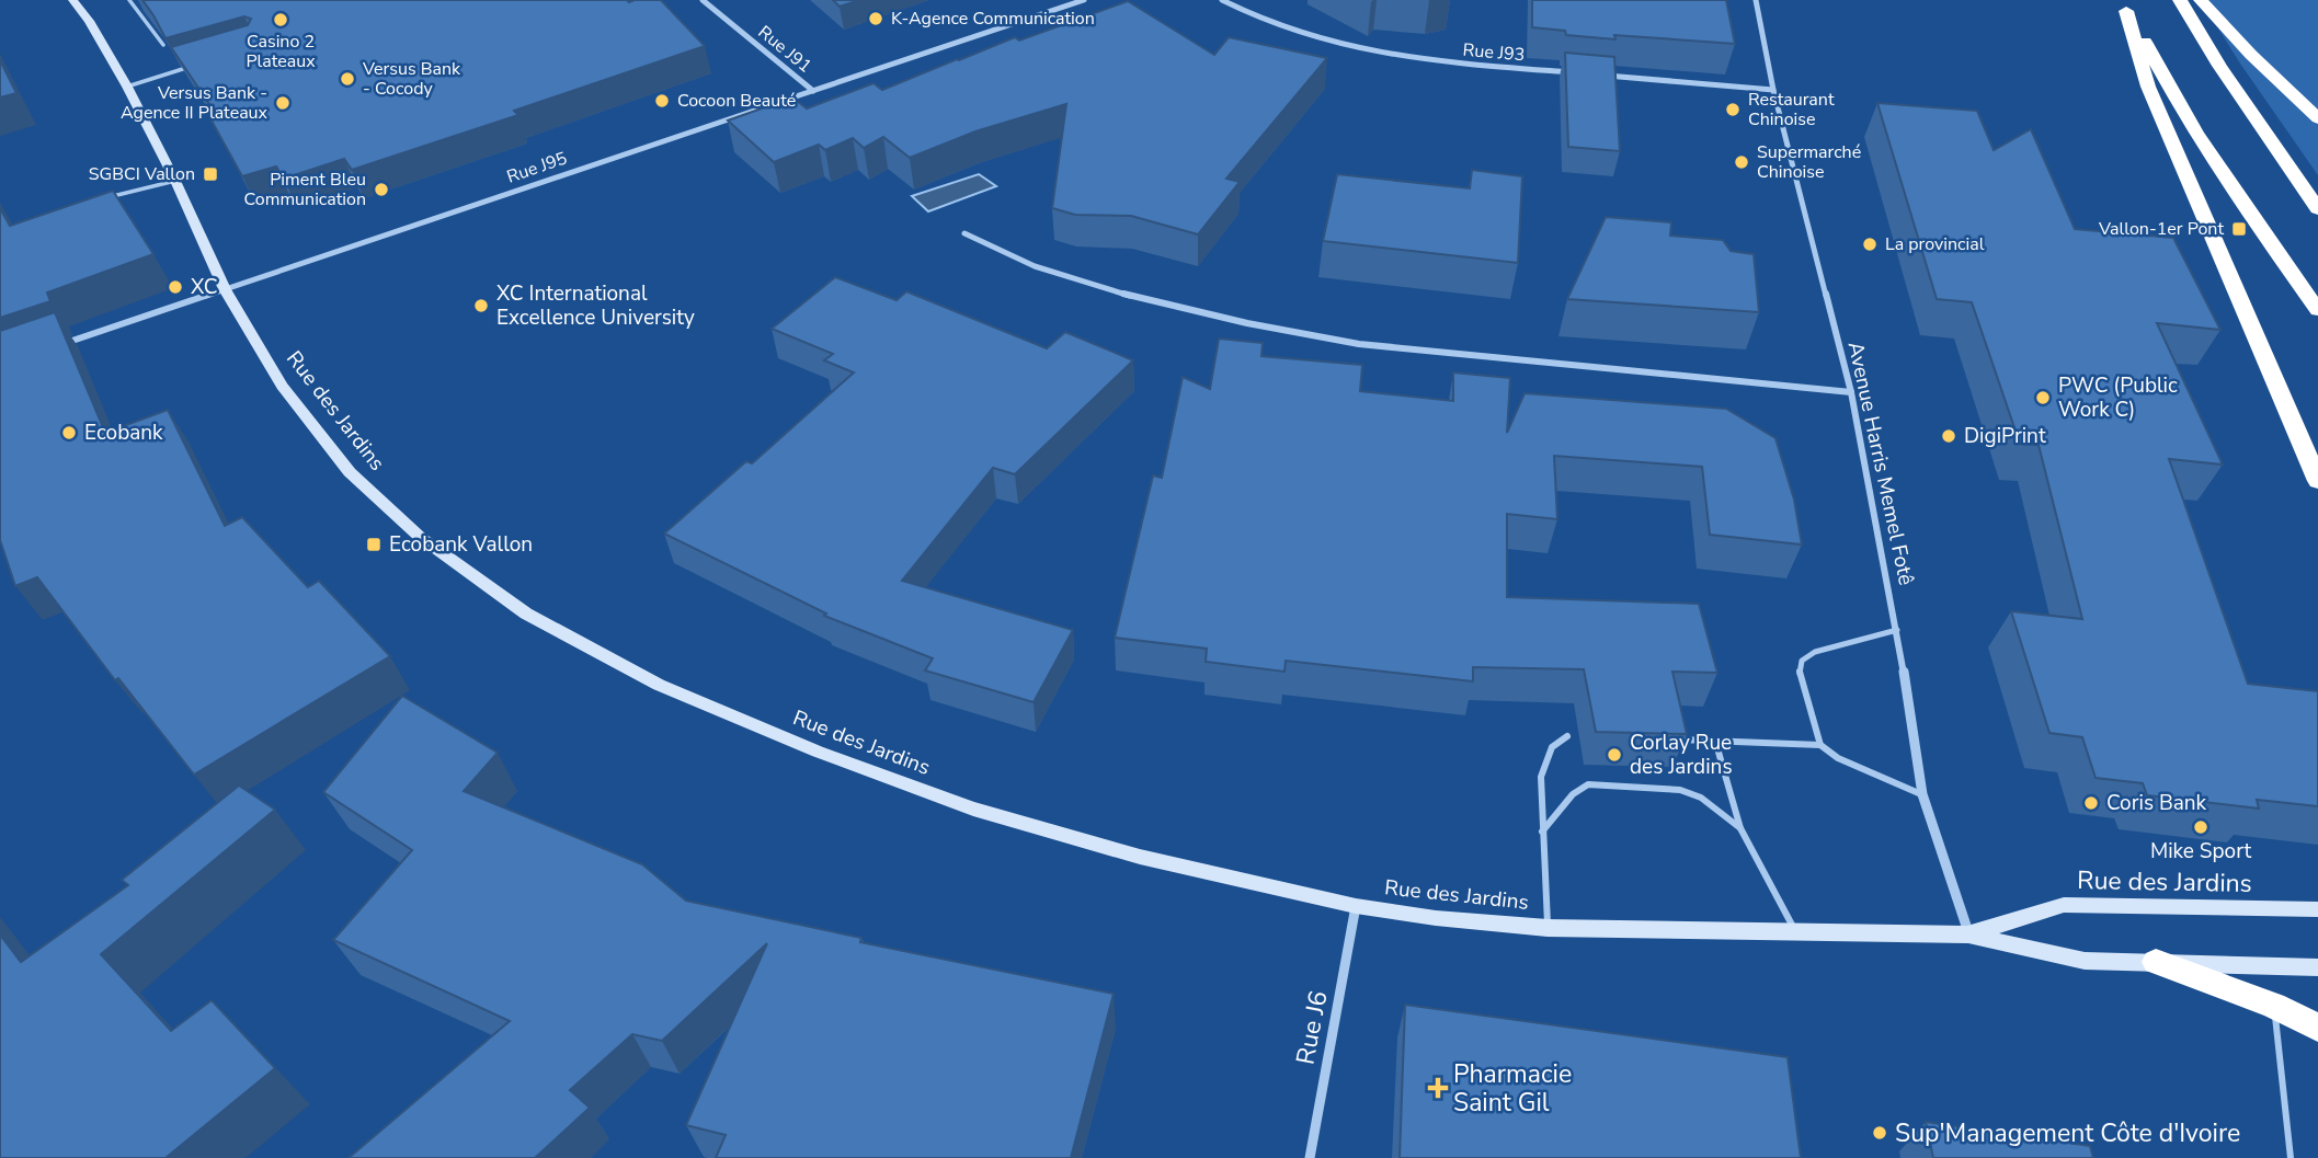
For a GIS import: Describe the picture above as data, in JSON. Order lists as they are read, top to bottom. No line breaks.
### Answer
{"streets":{"main road":["Rue des Jardins"],"street":["Rue J91","Rue J93","Rue J95","Avenue Harris Memel Fotê","Rue J6"]},"crossings":[["Rue J91","Rue J95"],["Rue J95","Rue des Jardins"],["Rue des Jardins","Avenue Harris Memel Fotê"],["Rue des Jardins","Rue J6"]],"places":{"other":["K-Agence Communication","Casino 2 Plateaux","Versus Bank - Cocody","Cocoon Beauté","Versus Bank - Agence II Plateaux","Restaurant Chinoise","Supermarché Chinoise","Piment Bleu Communication","La provincial","XC","XC International Excellence University","PWC (Public Work C)","Ecobank","DigiPrint","Corlay Rue des Jardins","Coris Bank","Mike Sport","Sup'Management Côte d'Ivoire"],"transit":["SGBCI Vallon","Vallon-1er Pont","Ecobank Vallon"],"health":["Pharmacie Saint Gil"]}}
